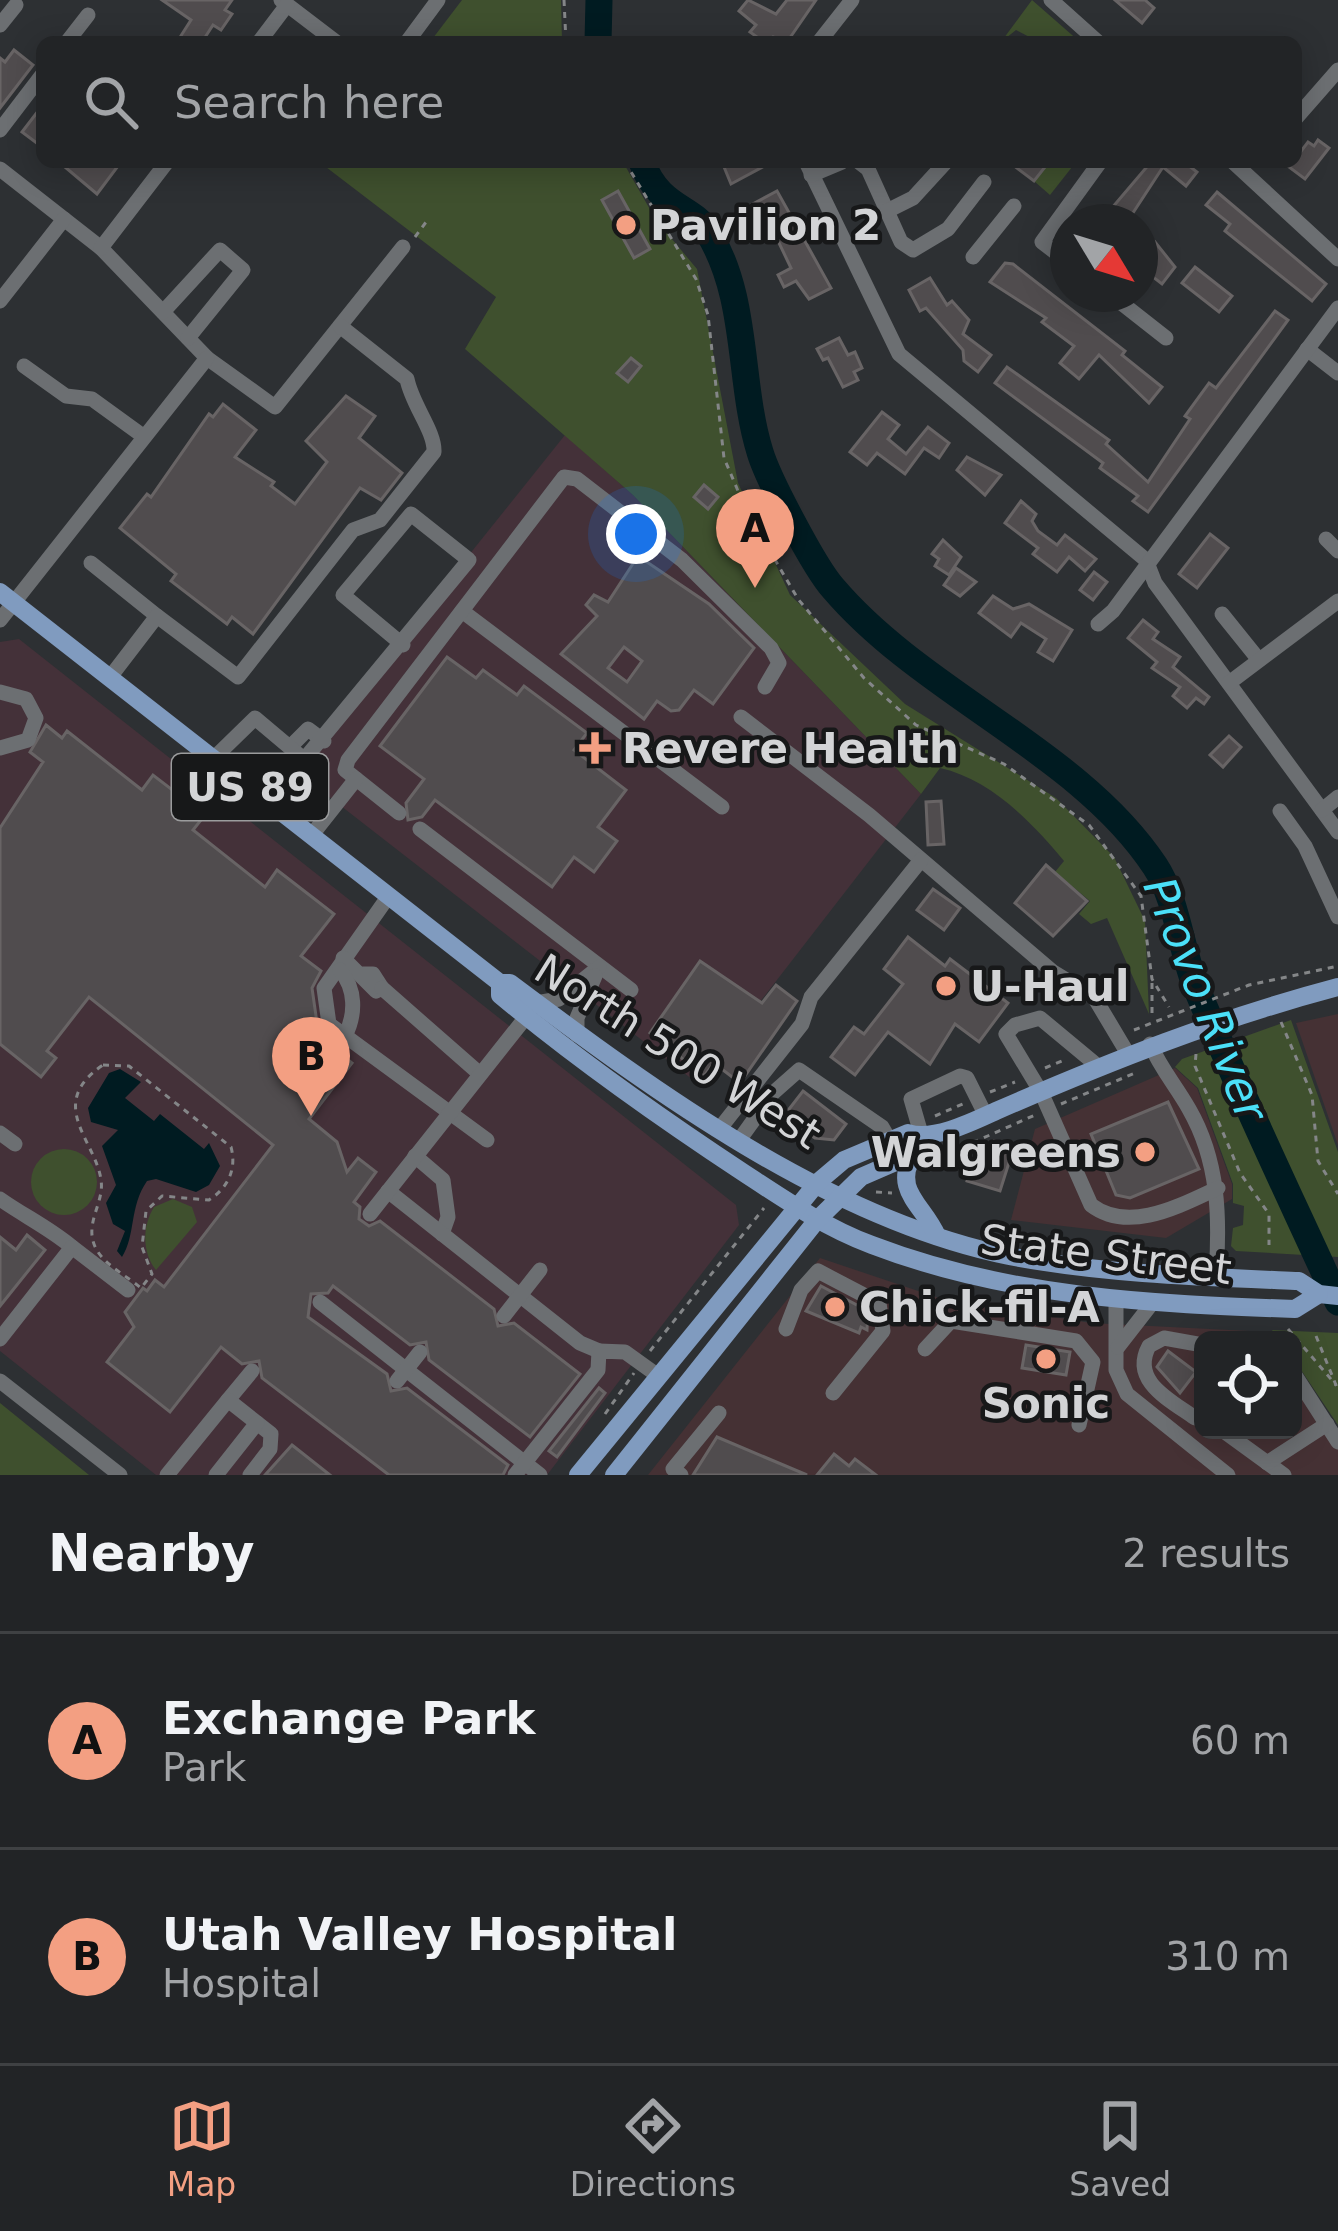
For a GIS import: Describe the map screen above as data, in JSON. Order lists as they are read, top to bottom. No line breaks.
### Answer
{"streets":{"main road":["US 89","North 500 West","State Street"]},"crossings":[["US 89","North 500 West"],["US 89","State Street"]],"water":["Provo River"],"places":{"other":["Pavilion 2","U-Haul","Walgreens","Chick-fil-A","Sonic"],"health":["Revere Health"]},"north":"bottom right","page":{"search":"Search here","pins":["A","B"],"heading":["Nearby","2 results"],"list":[{"mark":"A","name":"Exchange Park","note":"Park","value":"60 m"},{"mark":"B","name":"Utah Valley Hospital","note":"Hospital","value":"310 m"}],"nav":["Map","Directions","Saved"]}}
